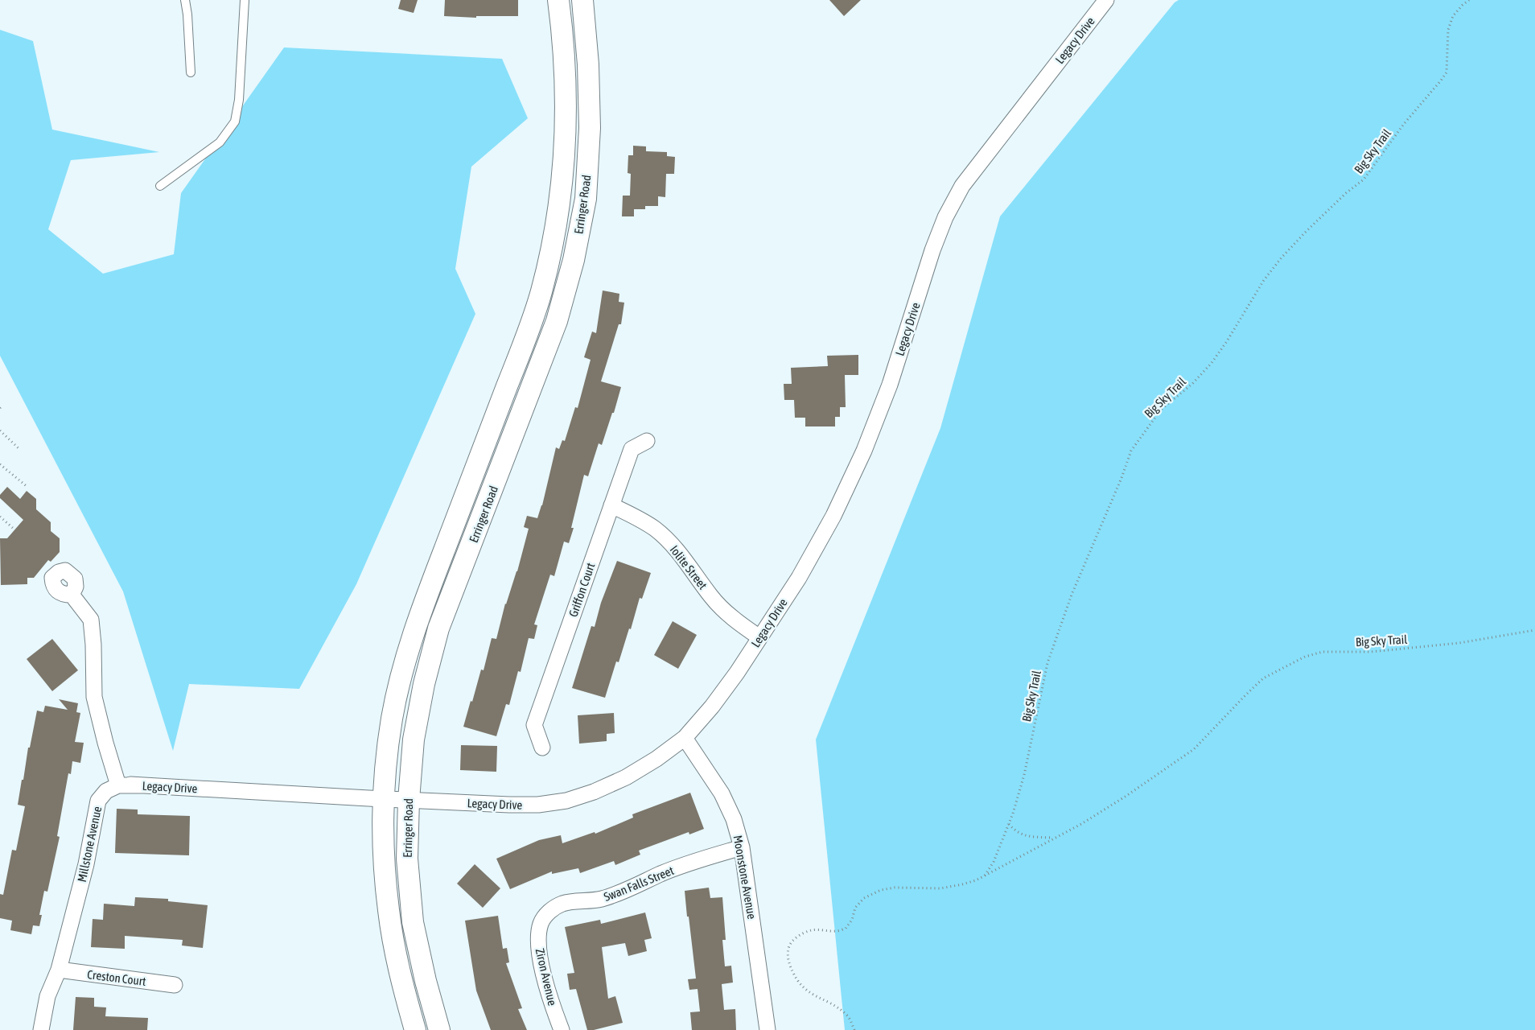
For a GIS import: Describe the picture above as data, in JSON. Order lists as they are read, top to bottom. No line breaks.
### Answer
{"streets":{"main road":["Erringer Road"],"street":["Legacy Drive","Iolite Street","Griffon Court","Millstone Avenue","Moonstone Avenue","Swan Falls Street","Ziron Avenue","Creston Court"],"path":["Big Sky Trail"]},"crossings":[["Legacy Drive","Erringer Road"],["Legacy Drive","Iolite Street"],["Legacy Drive","Moonstone Avenue"],["Iolite Street","Griffon Court"],["Millstone Avenue","Creston Court"],["Moonstone Avenue","Swan Falls Street"],["Swan Falls Street","Ziron Avenue"]]}
